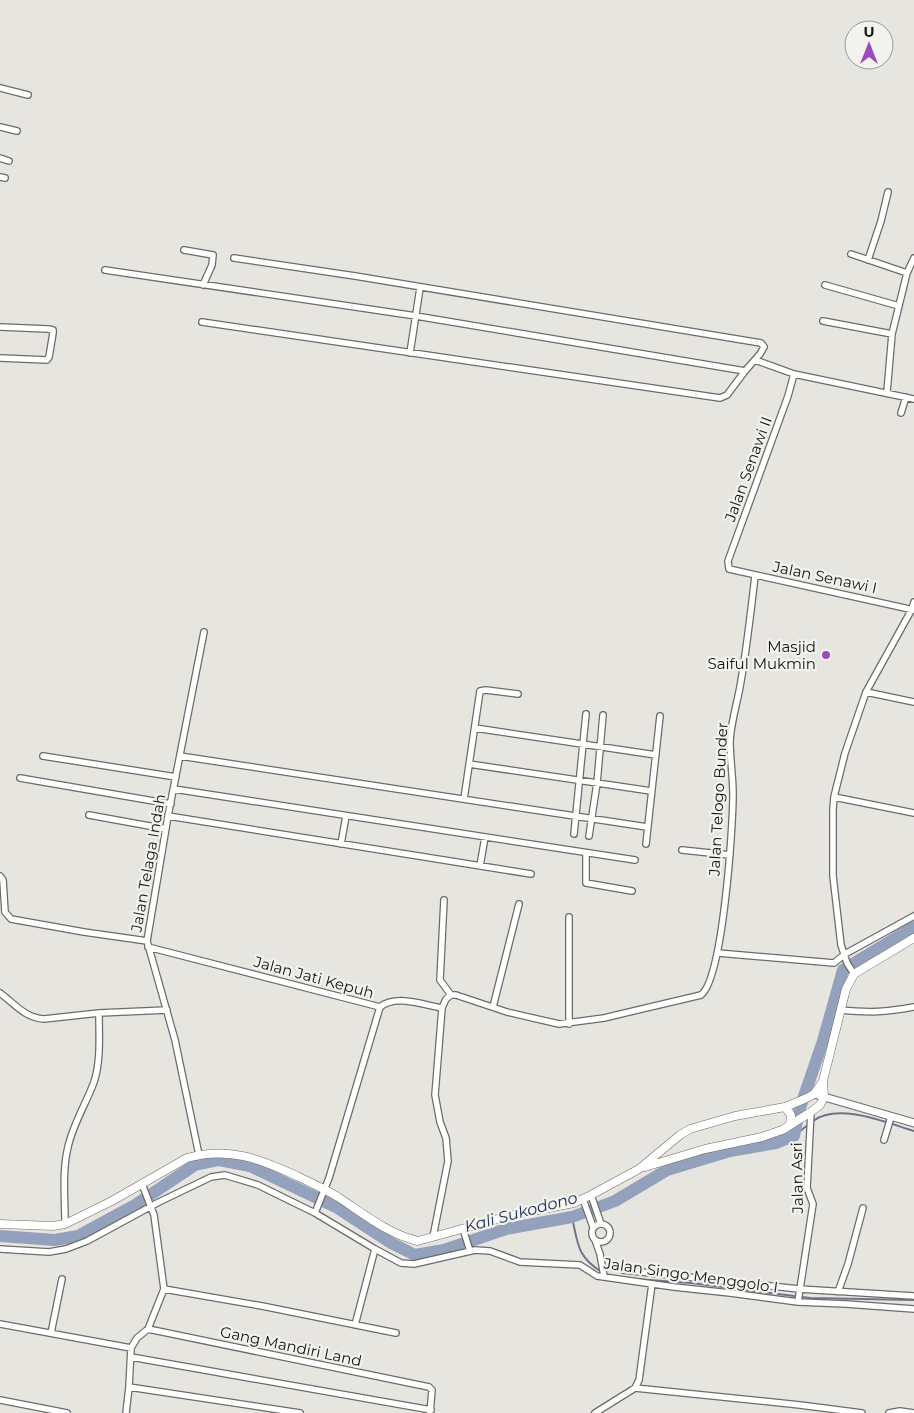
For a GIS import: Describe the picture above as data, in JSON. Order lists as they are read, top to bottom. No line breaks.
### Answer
{"streets":{"street":["Jalan Senawi II","Jalan Senawi I","Jalan Telogo Bunder","Jalan Telaga Indah","Jalan Jati Kepuh","Jalan Asri","Jalan Singo Menggolo I","Gang Mandiri Land"]},"crossings":[["Jalan Senawi II","Jalan Senawi I"],["Jalan Senawi I","Jalan Telogo Bunder"],["Jalan Telaga Indah","Jalan Jati Kepuh"],["Jalan Jati Kepuh","Jalan Singo Menggolo I"],["Jalan Asri","Jalan Singo Menggolo I"]],"water":["Kali Sukodono"],"places":["Masjid Saiful Mukmin"],"north":"top"}
